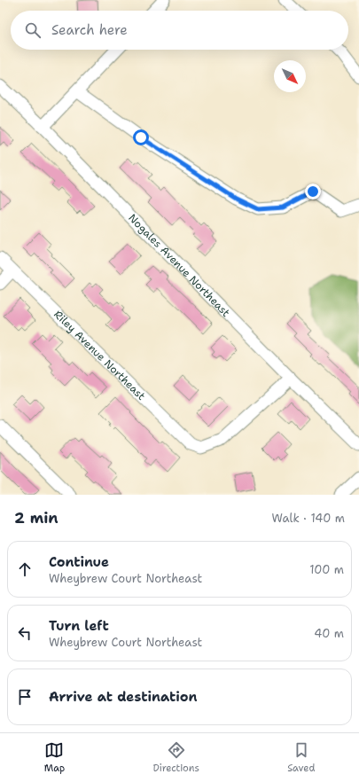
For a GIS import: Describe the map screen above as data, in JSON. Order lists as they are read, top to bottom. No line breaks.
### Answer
{"streets":{"street":["Nogales Avenue Northeast","Riley Avenue Northeast"]},"crossings":[["Nogales Avenue Northeast","Riley Avenue Northeast"]],"north":"bottom right","page":{"search":"Search here","heading":["2 min","Walk · 140 m"],"list":[["Continue","Wheybrew Court Northeast","100 m"],["Turn left","Wheybrew Court Northeast","40 m"],"Arrive at destination"],"nav":["Map","Directions","Saved"]}}
